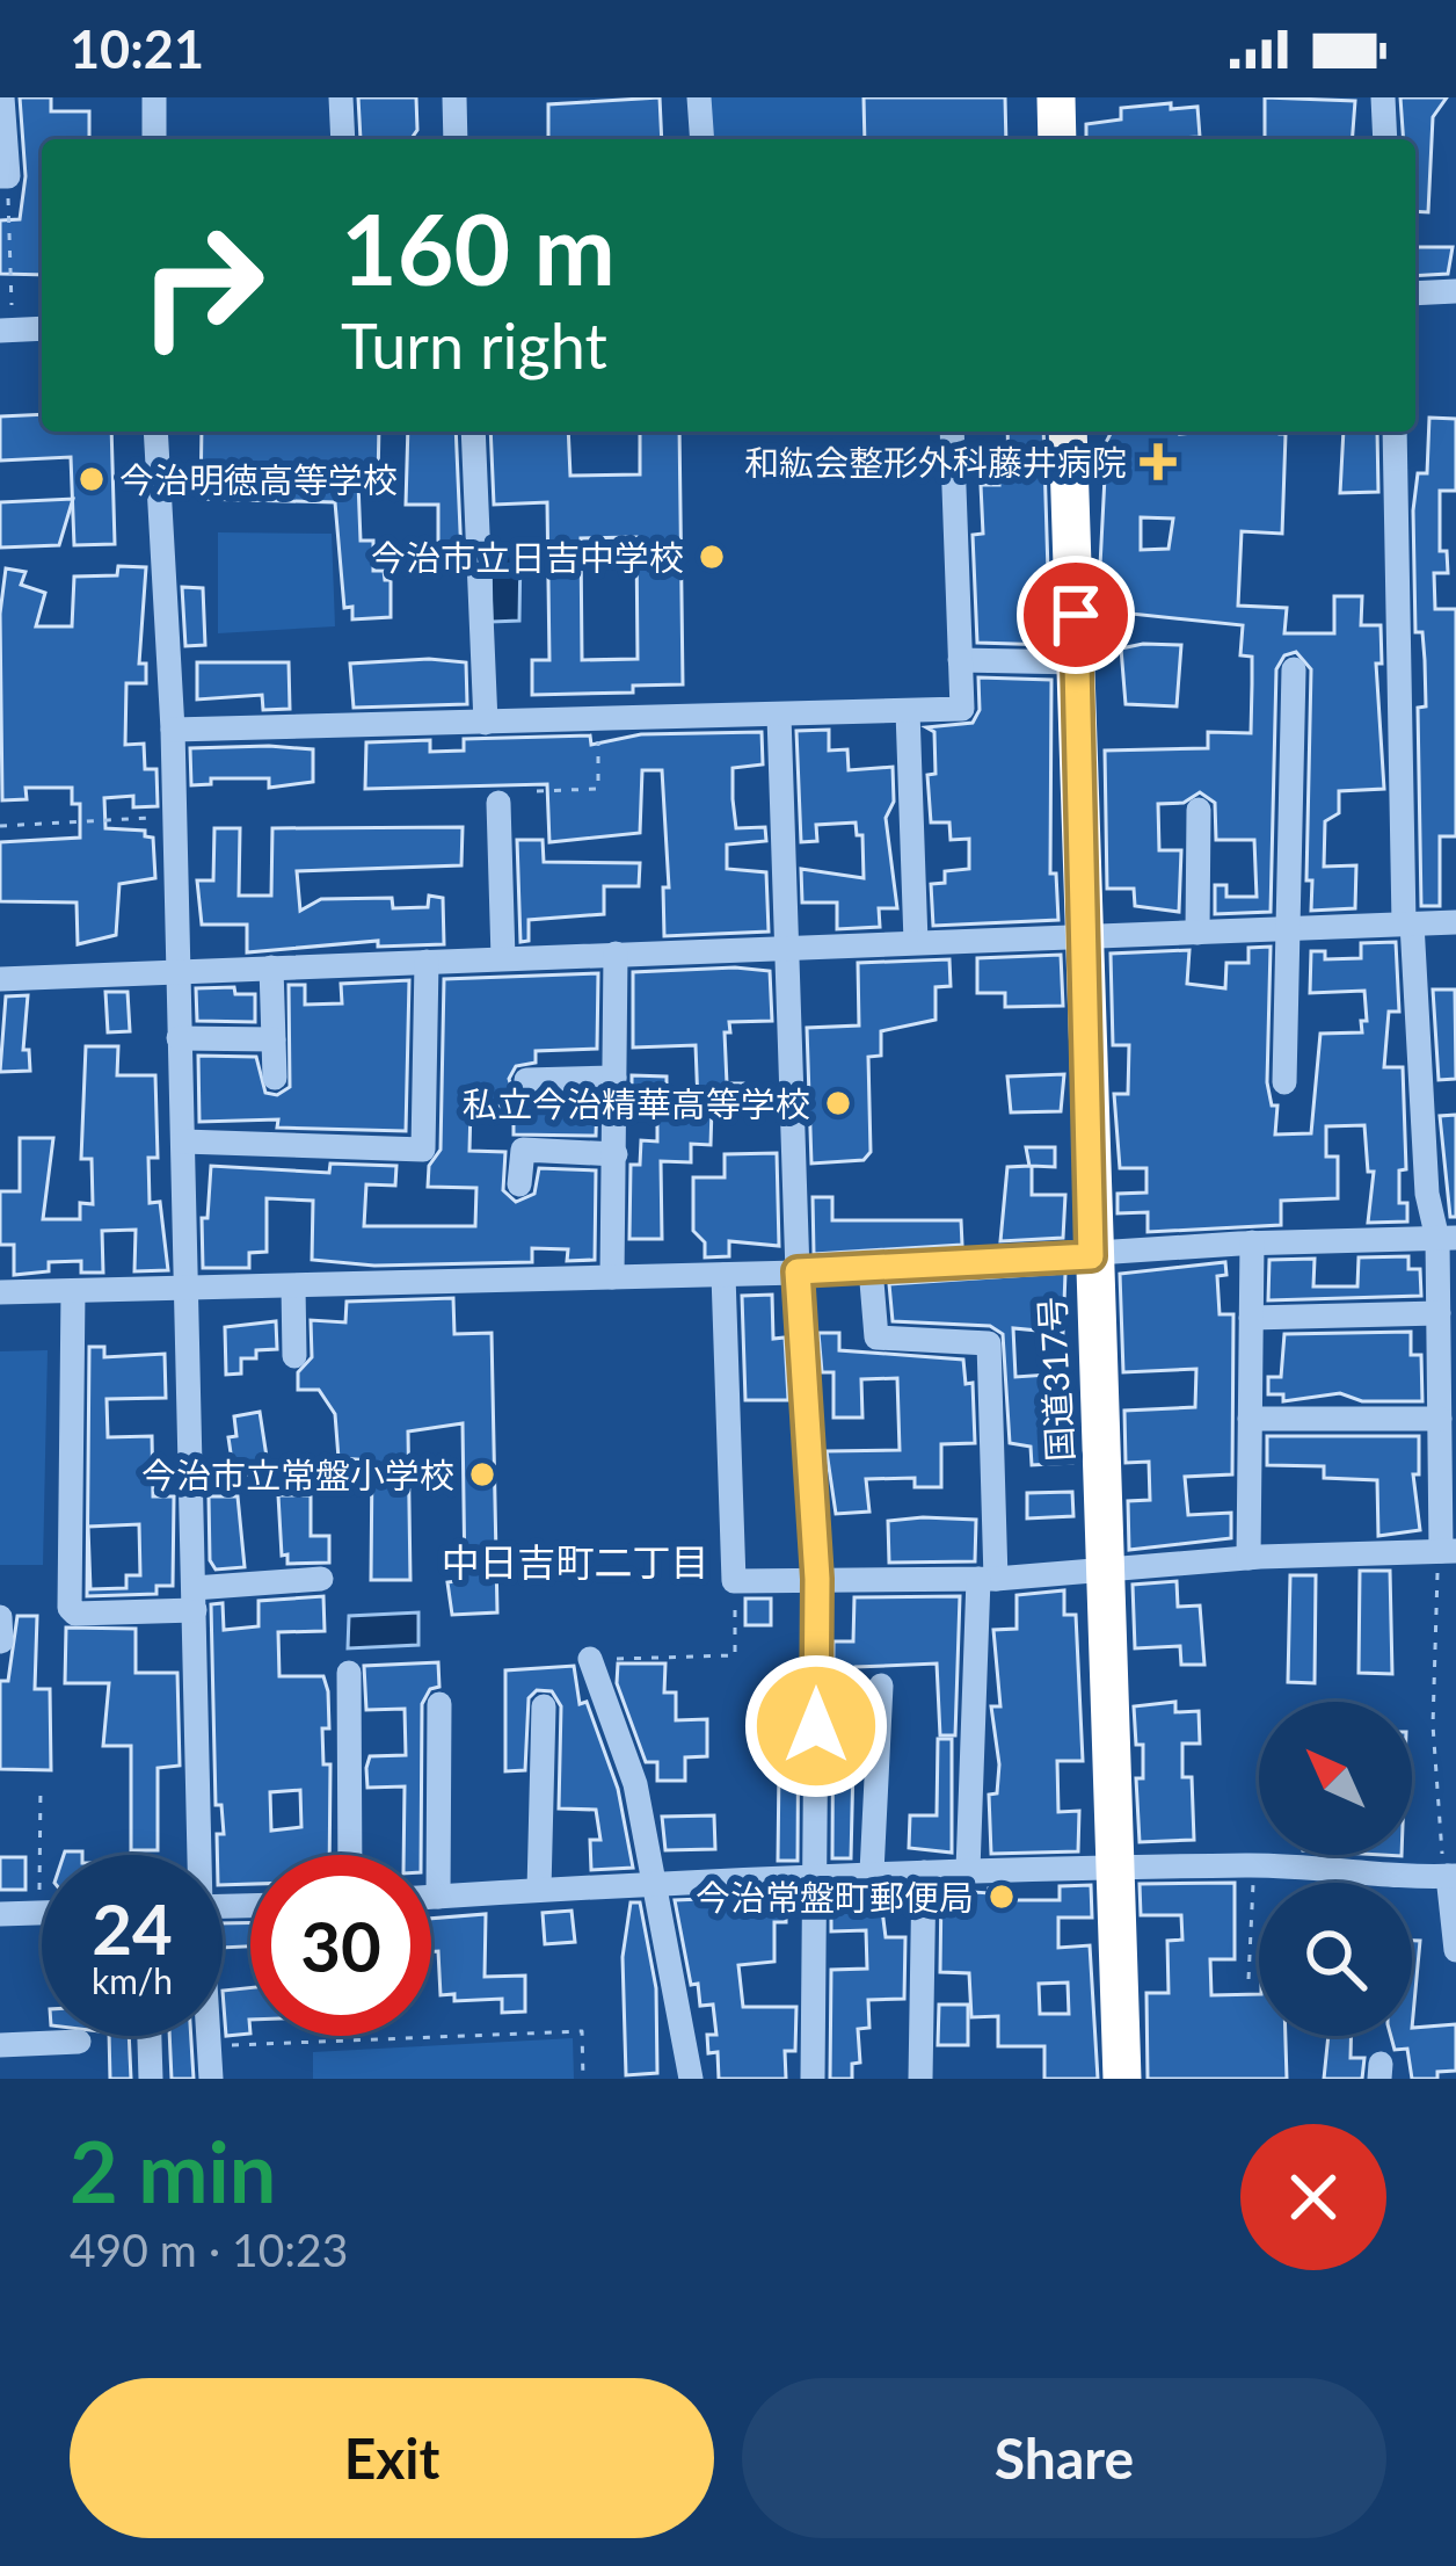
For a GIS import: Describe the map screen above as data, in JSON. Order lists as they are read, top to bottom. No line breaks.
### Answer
{"streets":{"highway":["国道317号"]},"districts":["中日吉町二丁目"],"places":{"health":["和紘会整形外科藤井病院"],"other":["今治明徳高等学校","今治市立日吉中学校","私立今治精華高等学校","今治市立常盤小学校","今治常盤町郵便局"]},"north":"top left","page":{"status":"10:21","turn":["160 m","Turn right"],"speed":"24 km/h","limit":"30","heading":["2 min","490 m · 10:23"],"buttons":["Exit","Share"]}}
